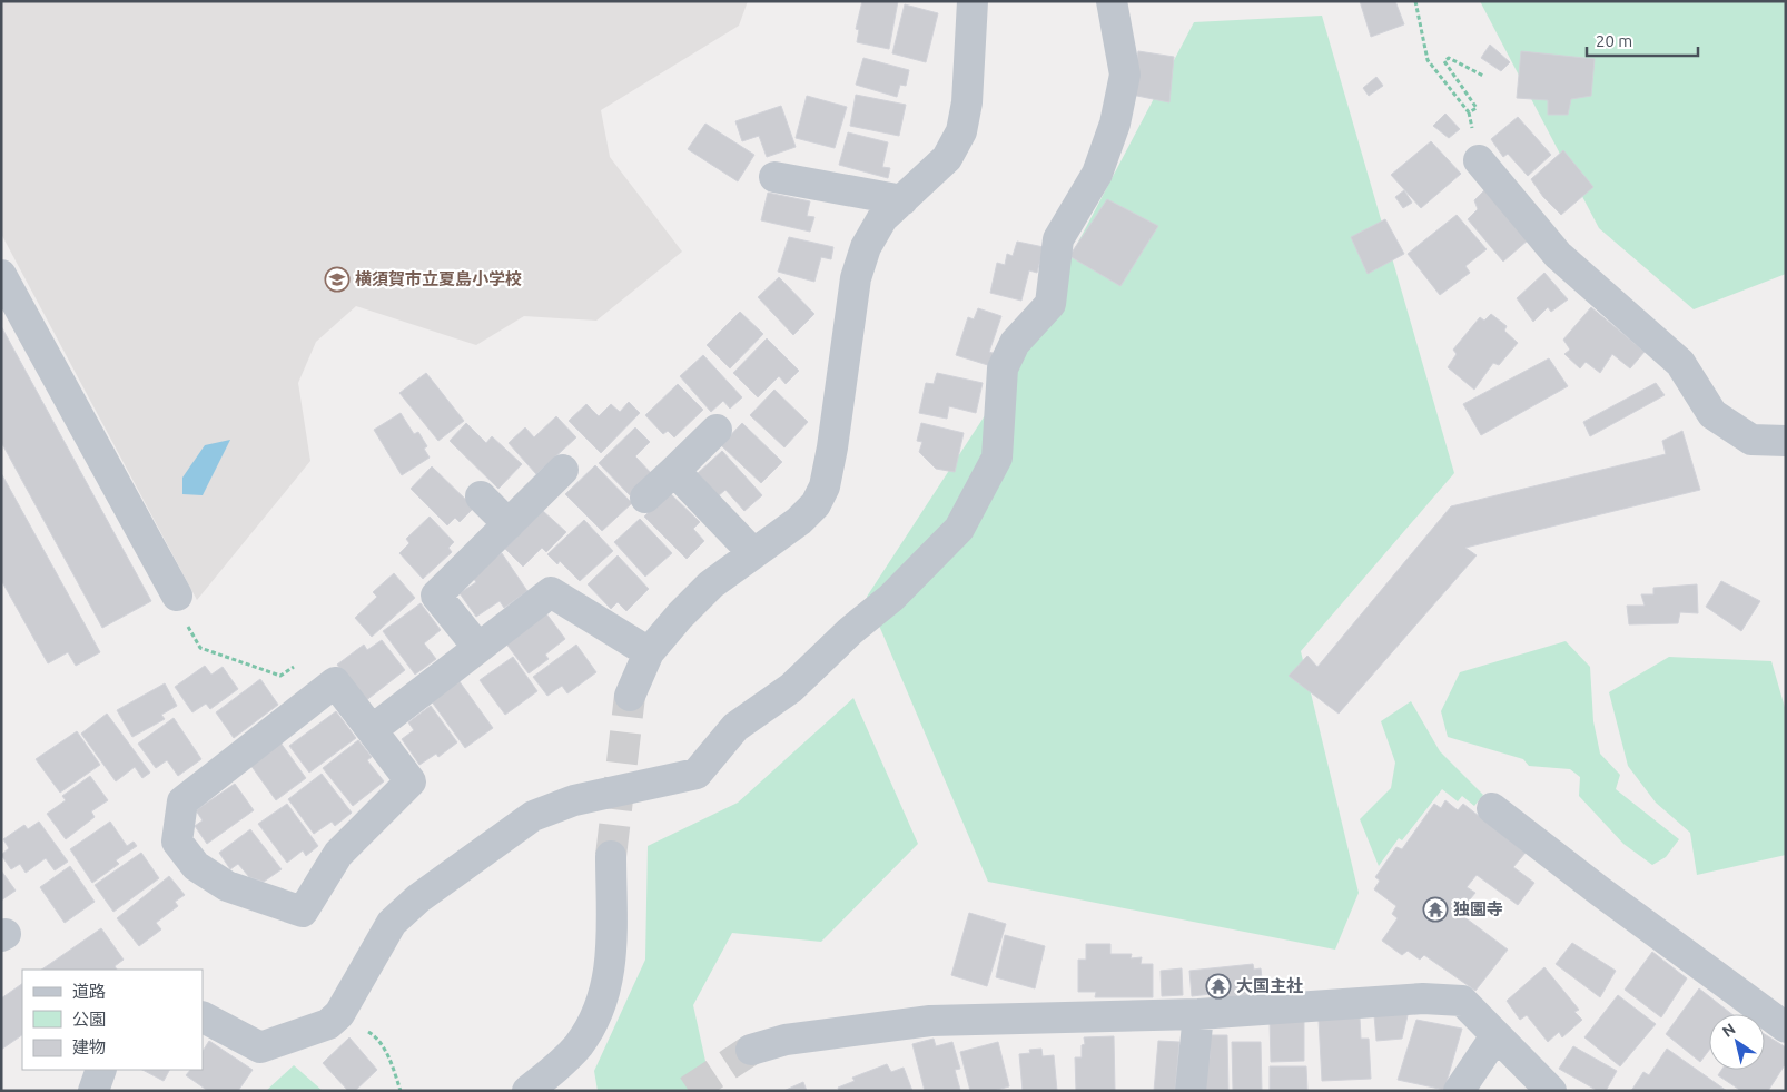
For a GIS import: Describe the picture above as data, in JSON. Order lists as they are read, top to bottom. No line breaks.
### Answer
{"places":{"school or university":["横須賀市立夏島小学校"],"temple":["独園寺","大国主社"]},"legend":["道路","公園","建物"],"scale_bar":"20 m","north":"top left"}
